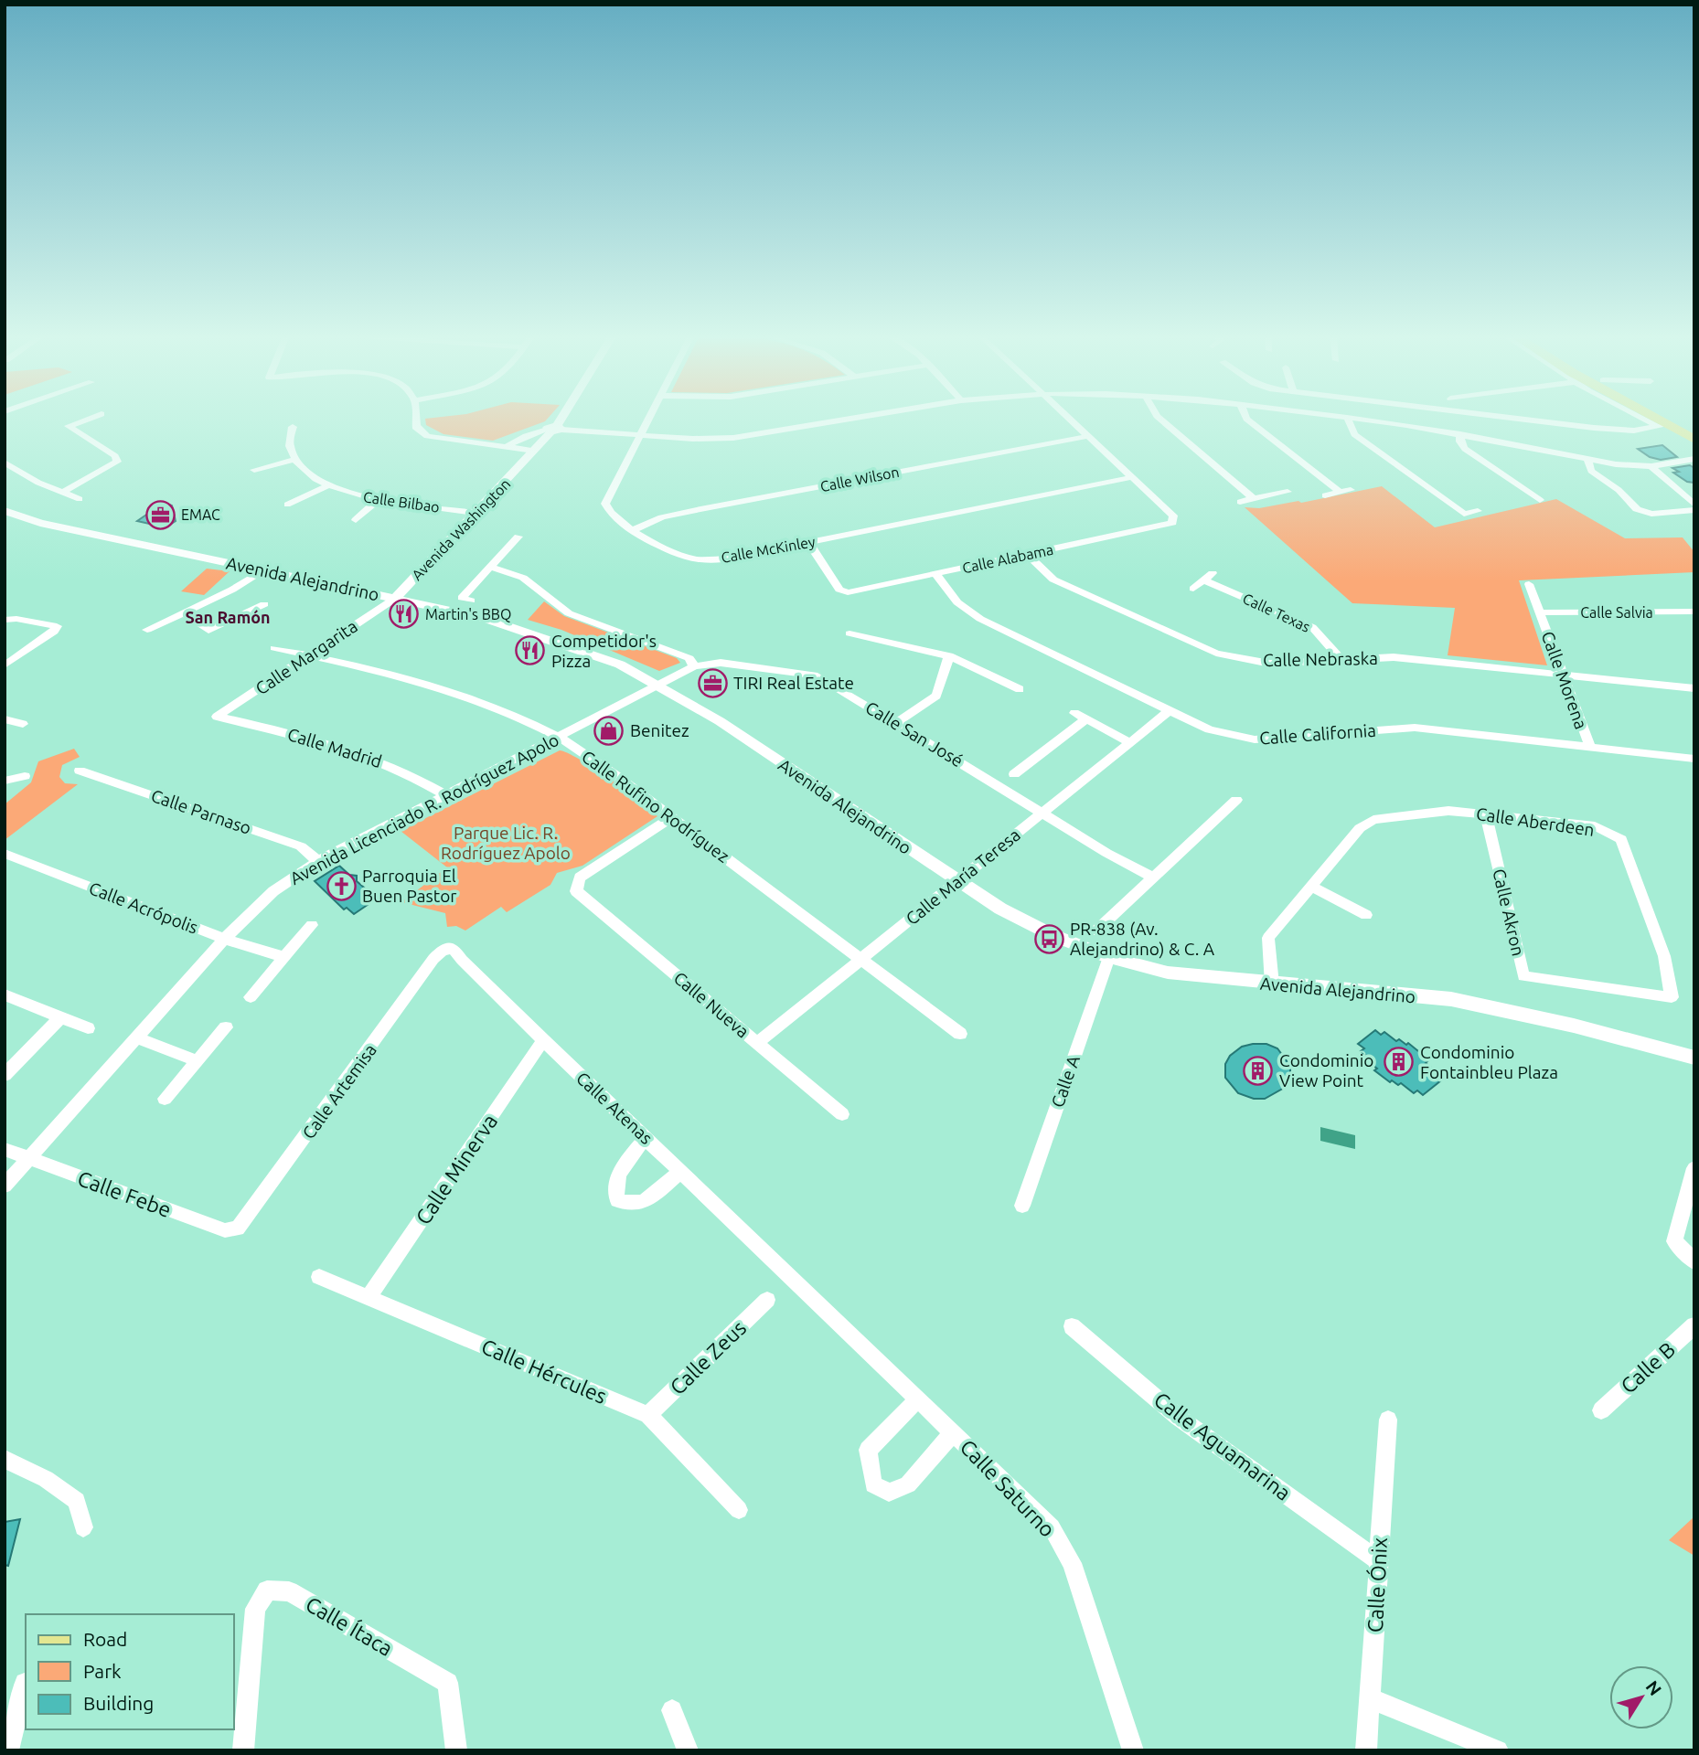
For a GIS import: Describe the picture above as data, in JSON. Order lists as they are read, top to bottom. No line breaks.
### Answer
{"streets":{"street":["Calle Wilson","Calle Bilbao","Avenida Washington","Calle McKinley","Calle Alabama","Avenida Alejandrino","Calle Texas","Calle Salvia","Calle Margarita","Calle Nebraska","Calle Morena","Calle San José","Calle California","Calle Madrid","Calle Rufino Rodríguez","Avenida Licenciado R. Rodríguez Apolo","Calle Parnaso","Calle Aberdeen","Calle María Teresa","Calle Acrópolis","Calle Akron","Calle Nueva","Calle A","Calle Artemisa","Calle Atenas","Calle Minerva","Calle Febe","Calle Zeus","Calle B","Calle Hércules","Calle Aguamarina","Calle Saturno","Calle Ónix","Calle Ítaca"]},"crossings":[["Calle Wilson","Calle McKinley"],["Calle Bilbao","Avenida Washington"],["Avenida Washington","Avenida Alejandrino"],["Avenida Washington","Calle Margarita"],["Calle McKinley","Calle Alabama"],["Calle Alabama","Calle Nebraska"],["Calle Alabama","Calle California"],["Avenida Alejandrino","Calle Margarita"],["Avenida Alejandrino","Calle San José"],["Avenida Alejandrino","Avenida Licenciado R. Rodríguez Apolo"],["Avenida Alejandrino","Calle Aberdeen"],["Avenida Alejandrino","Calle María Teresa"],["Avenida Alejandrino","Calle A"],["Calle Texas","Calle Nebraska"],["Calle Salvia","Calle Morena"],["Calle Margarita","Calle Madrid"],["Calle Margarita","Calle Rufino Rodríguez"],["Calle Nebraska","Calle Morena"],["Calle Morena","Calle California"],["Calle San José","Avenida Licenciado R. Rodríguez Apolo"],["Calle San José","Calle María Teresa"],["Calle California","Calle María Teresa"],["Calle Madrid","Avenida Licenciado R. Rodríguez Apolo"],["Calle Rufino Rodríguez","Avenida Licenciado R. Rodríguez Apolo"],["Calle Rufino Rodríguez","Calle María Teresa"],["Calle Rufino Rodríguez","Calle Nueva"],["Avenida Licenciado R. Rodríguez Apolo","Calle Parnaso"],["Avenida Licenciado R. Rodríguez Apolo","Calle Acrópolis"],["Avenida Licenciado R. Rodríguez Apolo","Calle Febe"],["Calle Aberdeen","Calle Akron"],["Calle María Teresa","Calle Nueva"],["Calle Artemisa","Calle Atenas"],["Calle Artemisa","Calle Febe"],["Calle Atenas","Calle Minerva"],["Calle Atenas","Calle Saturno"],["Calle Minerva","Calle Hércules"],["Calle Zeus","Calle Hércules"],["Calle Aguamarina","Calle Ónix"]],"districts":["San Ramón"],"parks":["Parque Lic. R. Rodríguez Apolo"],"places":{"office":["EMAC","TIRI Real Estate"],"restaurant":["Martin's BBQ","Competidor's Pizza"],"shop":["Benitez"],"church":["Parroquia El Buen Pastor"],"bus stop":["PR-838 (Av. Alejandrino) & C. A"],"building":["Condominio Fontainbleu Plaza","Condominio View Point"]},"legend":["Road","Park","Building"],"north":"top right"}
